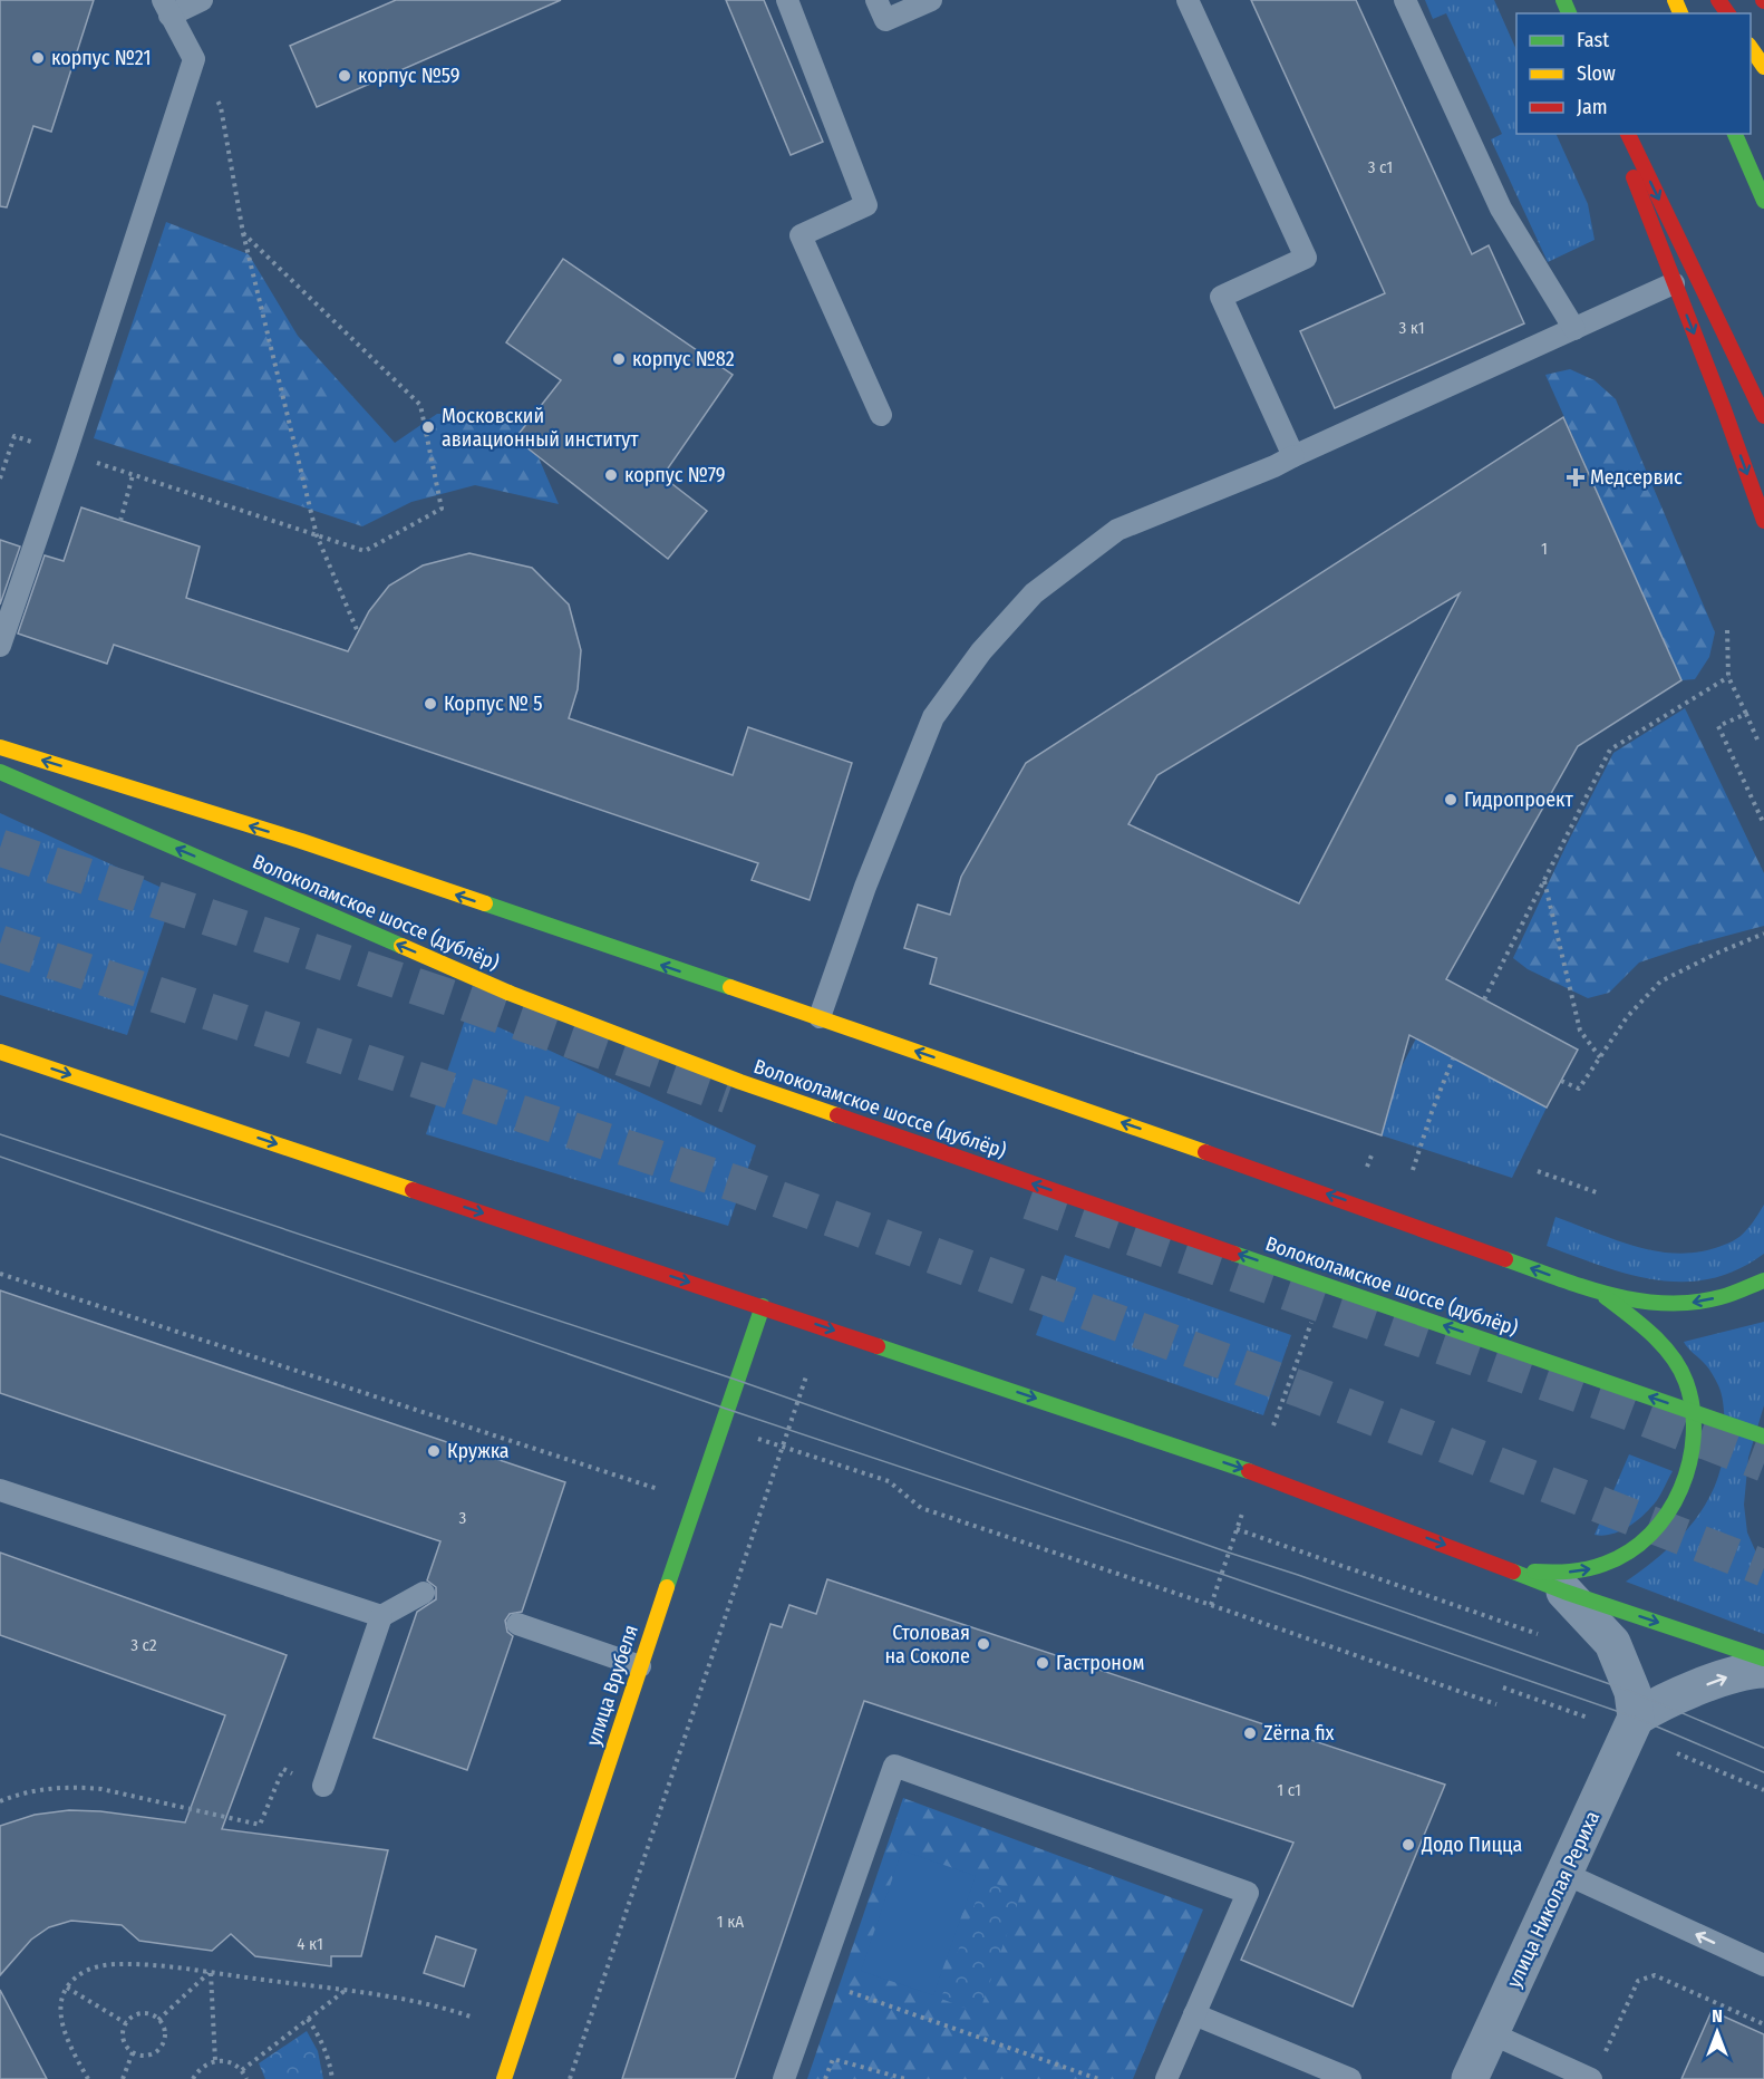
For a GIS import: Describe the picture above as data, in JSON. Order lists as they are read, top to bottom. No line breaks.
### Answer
{"streets":{"main road":["Волоколамское шоссе (дублёр)","улица Врубеля"],"street":["улица Николая Рериха"]},"places":{"other":["корпус №21","корпус №59","корпус №82","Московский авиационный институт","корпус №79","Корпус № 5","Гидропроект","Кружка","Столовая на Соколе","Гастроном","Zёrna fix","Додо Пицца"],"health":["Медсервис"]},"house_numbers":["3 с1","3 к1","1","3","3 с2","1 с1","1 кА","4 к1"],"legend":["Fast","Slow","Jam"],"north":"top"}
